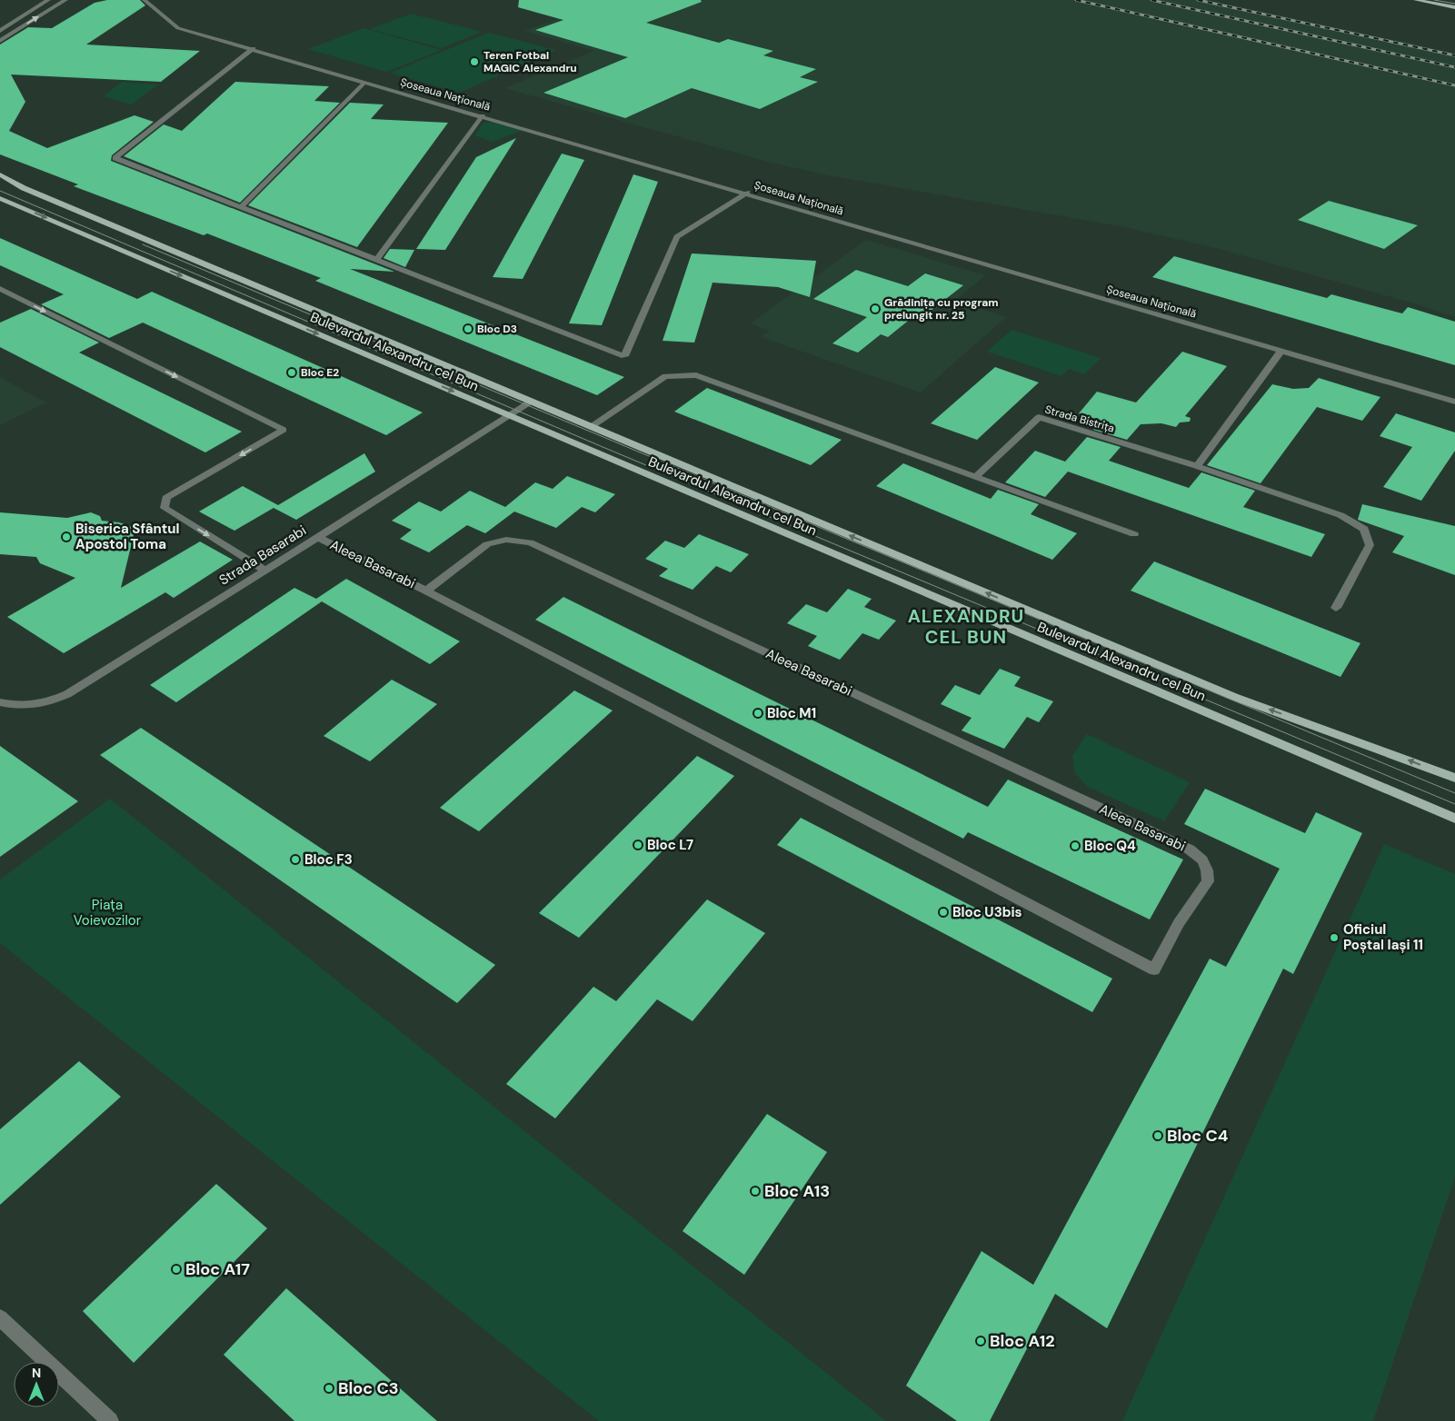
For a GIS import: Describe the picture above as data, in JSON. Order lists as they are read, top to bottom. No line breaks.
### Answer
{"streets":{"main road":["Bulevardul Alexandru cel Bun"],"street":["Șoseaua Națională","Strada Bistrița","Strada Basarabi","Aleea Basarabi"]},"crossings":[["Bulevardul Alexandru cel Bun","Strada Basarabi"],["Strada Basarabi","Aleea Basarabi"]],"districts":["ALEXANDRU CEL BUN"],"parks":["Piața Voievozilor"],"places":["Teren Fotbal MAGIC Alexandru","Grădinița cu program prelungit nr. 25","Bloc D3","Bloc E2","Biserica Sfântul Apostol Toma","Bloc M1","Bloc L7","Bloc Q4","Bloc F3","Bloc U3bis","Oficiul Poștal Iași 11","Bloc C4","Bloc A13","Bloc A17","Bloc A12","Bloc C3"],"north":"top"}
